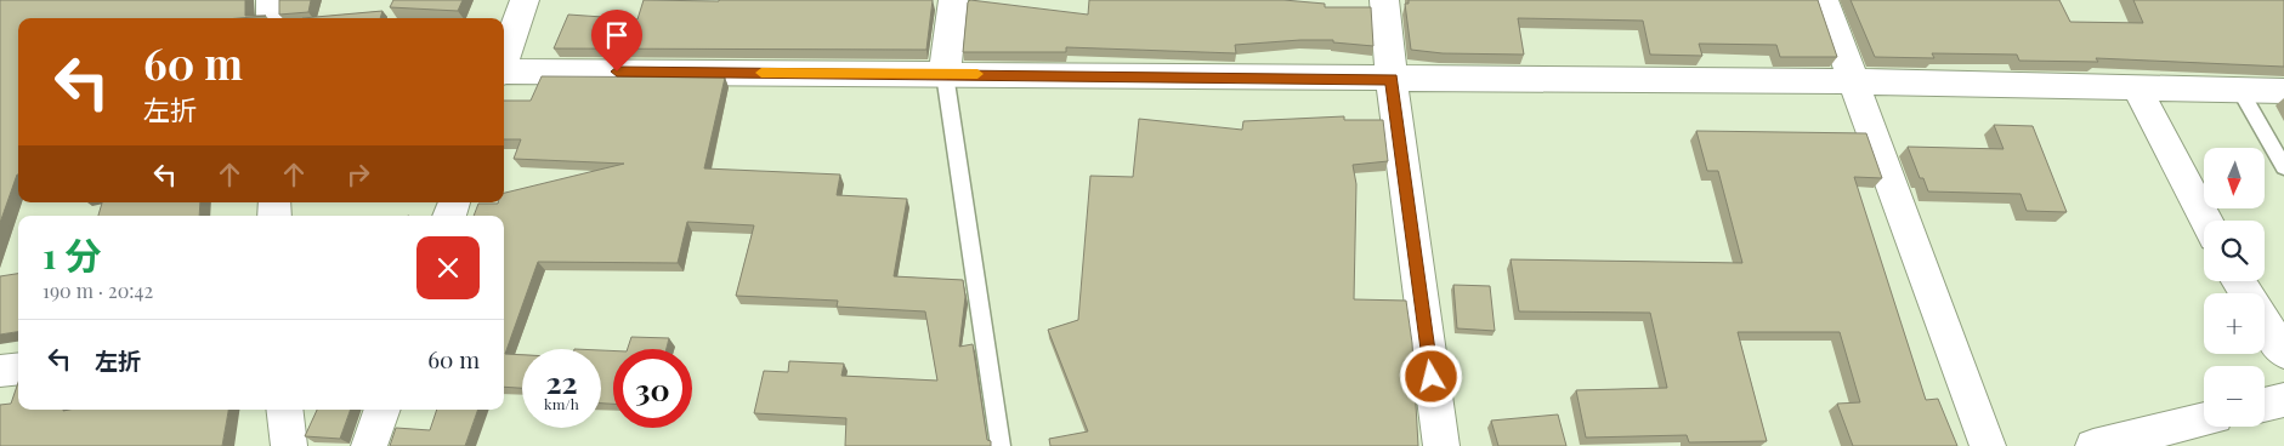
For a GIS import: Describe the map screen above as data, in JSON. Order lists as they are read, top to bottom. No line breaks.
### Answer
{"north":"bottom","page":{"turn":["60 m","左折"],"map_buttons":["+","−"],"heading":["1 分","190 m · 20:42"],"list":[{"name":"左折","value":"60 m"}],"speed":"22 km/h","limit":"30"}}
